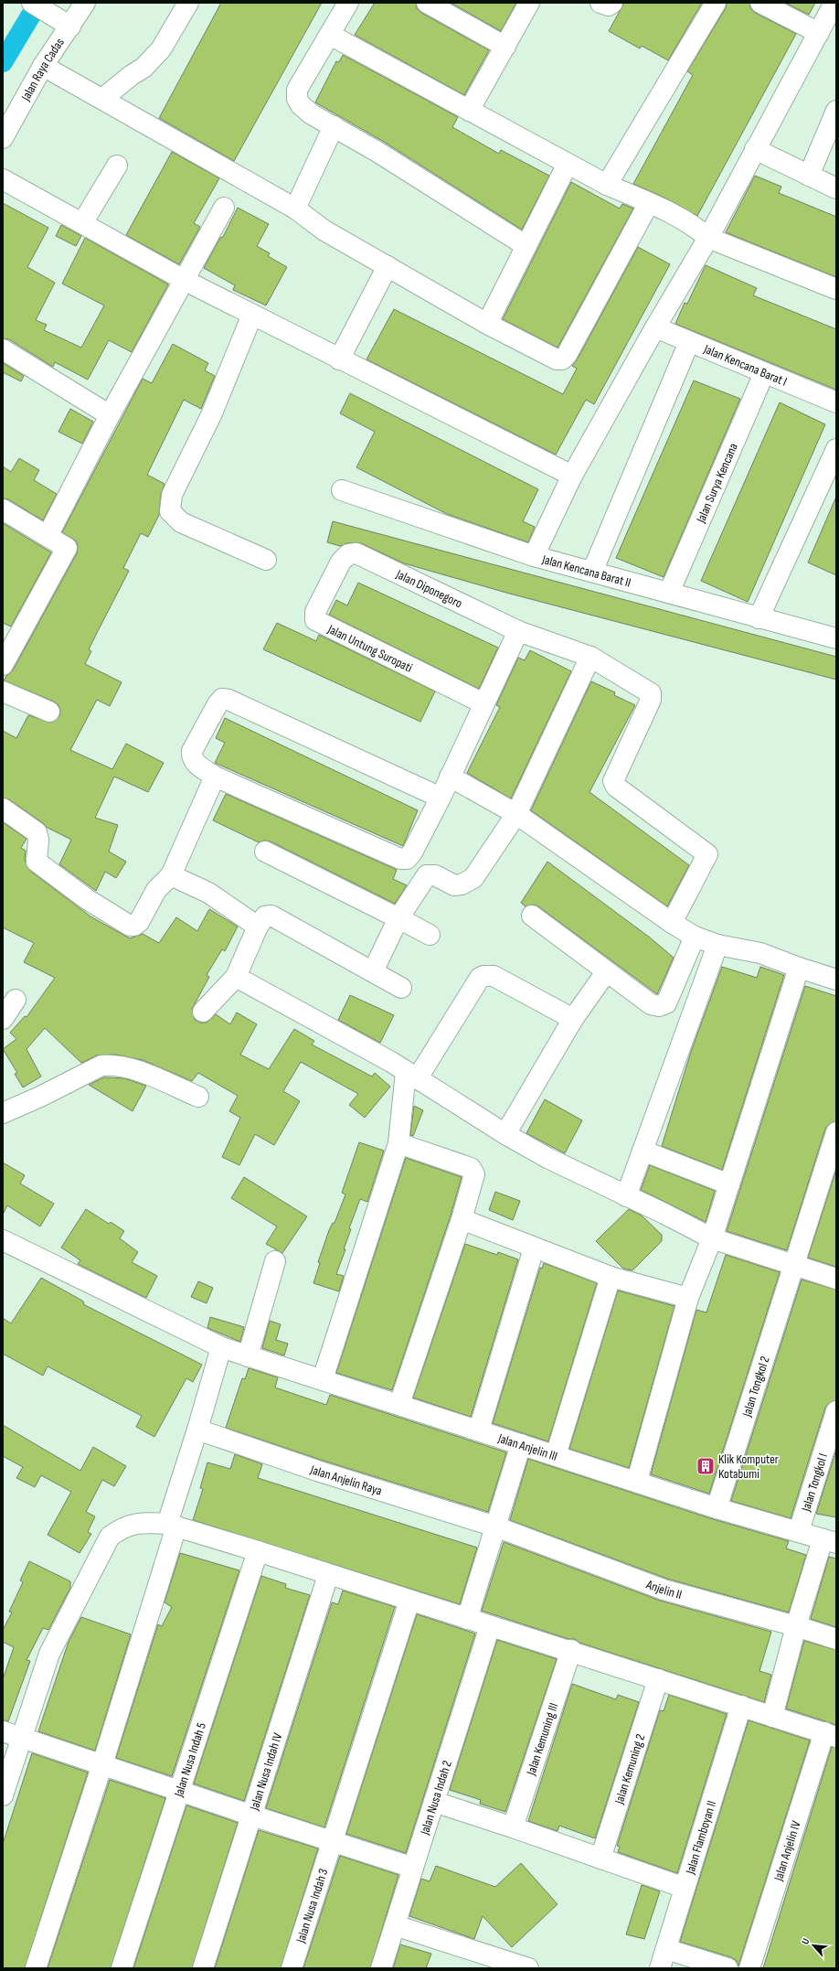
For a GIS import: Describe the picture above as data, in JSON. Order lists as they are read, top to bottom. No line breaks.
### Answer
{"streets":{"street":["Jalan Raya Cadas","Jalan Kencana Barat I","Jalan Surya Kencana","Jalan Kencana Barat II","Jalan Diponegoro","Jalan Untung Suropati","Jalan Tongkol 2","Jalan Anjelin III","Jalan Anjelin Raya","Jalan Tongkol I","Anjelin II","Jalan Kemuning III","Jalan Nusa Indah 5","Jalan Kemuning 2","Jalan Nusa Indah IV","Jalan Nusa Indah 2","Jalan Flamboyan II","Jalan Anjelin IV","Jalan Nusa Indah 3"]},"crossings":[["Jalan Kencana Barat I","Jalan Surya Kencana"],["Jalan Surya Kencana","Jalan Kencana Barat II"],["Jalan Diponegoro","Jalan Untung Suropati"],["Jalan Tongkol 2","Jalan Anjelin III"],["Jalan Anjelin III","Jalan Tongkol I"],["Jalan Anjelin Raya","Anjelin II"]],"places":{"building":["Klik Komputer Kotabumi"]},"north":"top left"}
